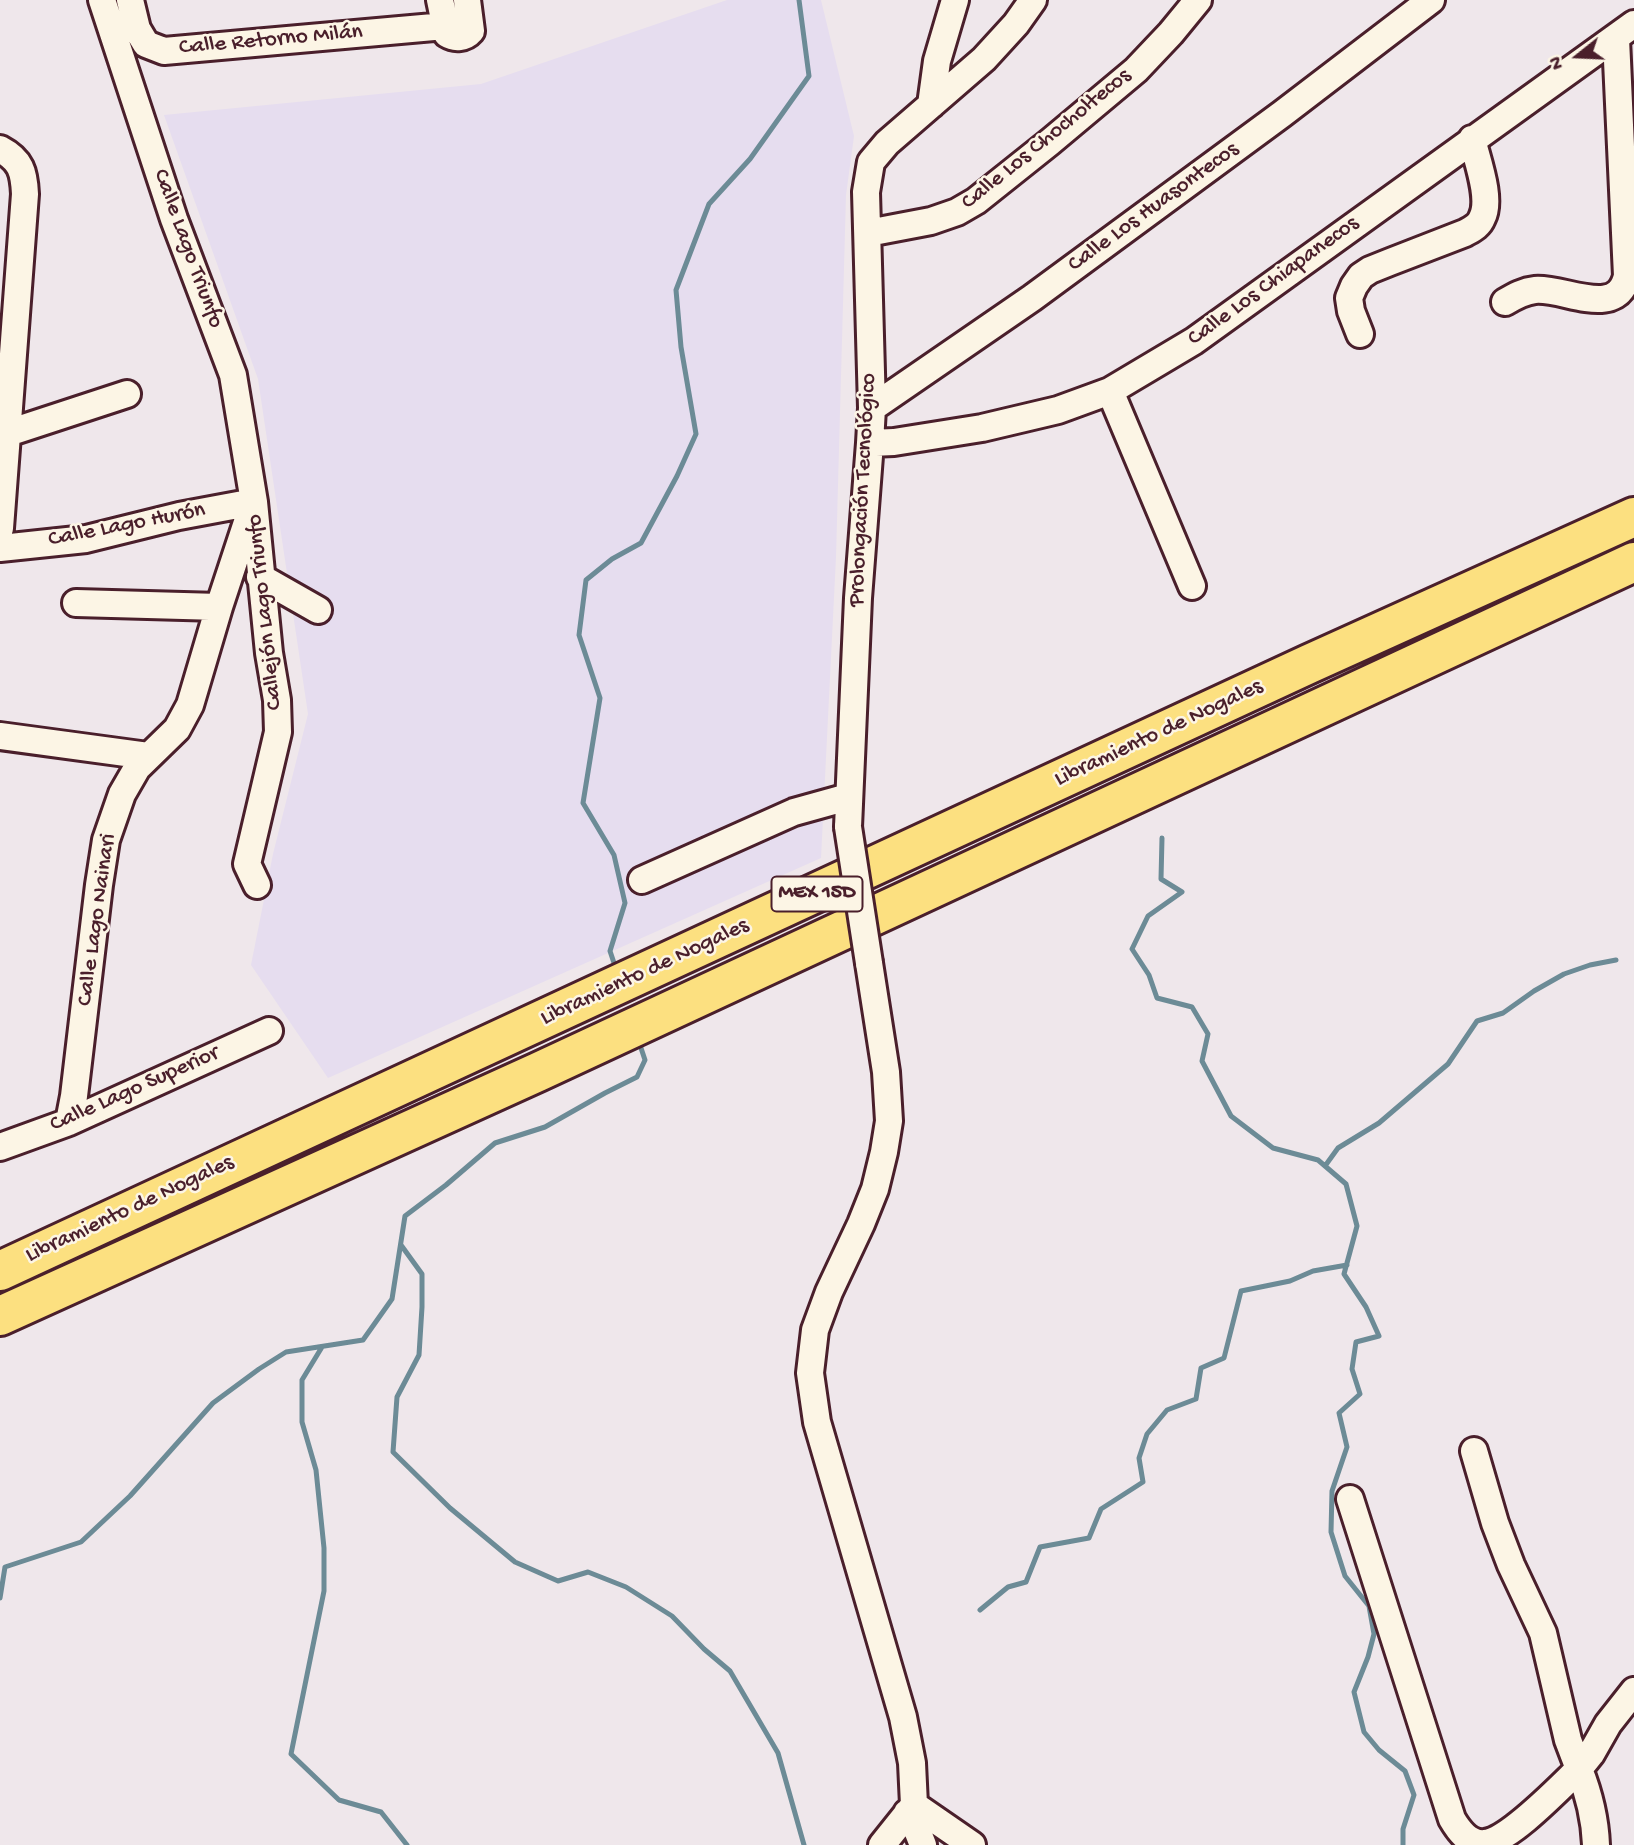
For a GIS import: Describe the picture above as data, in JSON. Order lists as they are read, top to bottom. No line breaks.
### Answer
{"streets":{"highway":["Libramiento de Nogales","MEX 15D"],"street":["Calle Retorno Milán","Calle Los Chocholtecos","Calle Los Huasontecos","Calle Lago Triunfo","Calle Los Chiapanecos","Prolongación Tecnológico","Calle Lago Hurón","Callejón Lago Triunfo","Calle Lago Nainari","Calle Lago Superior"]},"crossings":[["Calle Los Chocholtecos","Prolongación Tecnológico"],["Calle Los Huasontecos","Prolongación Tecnológico"],["Calle Lago Triunfo","Calle Lago Hurón"],["Calle Lago Triunfo","Callejón Lago Triunfo"],["Calle Lago Triunfo","Calle Lago Nainari"],["Calle Los Chiapanecos","Prolongación Tecnológico"],["Calle Lago Hurón","Callejón Lago Triunfo"],["Calle Lago Hurón","Calle Lago Nainari"],["Callejón Lago Triunfo","Calle Lago Nainari"],["Calle Lago Nainari","Calle Lago Superior"]],"north":"left"}
